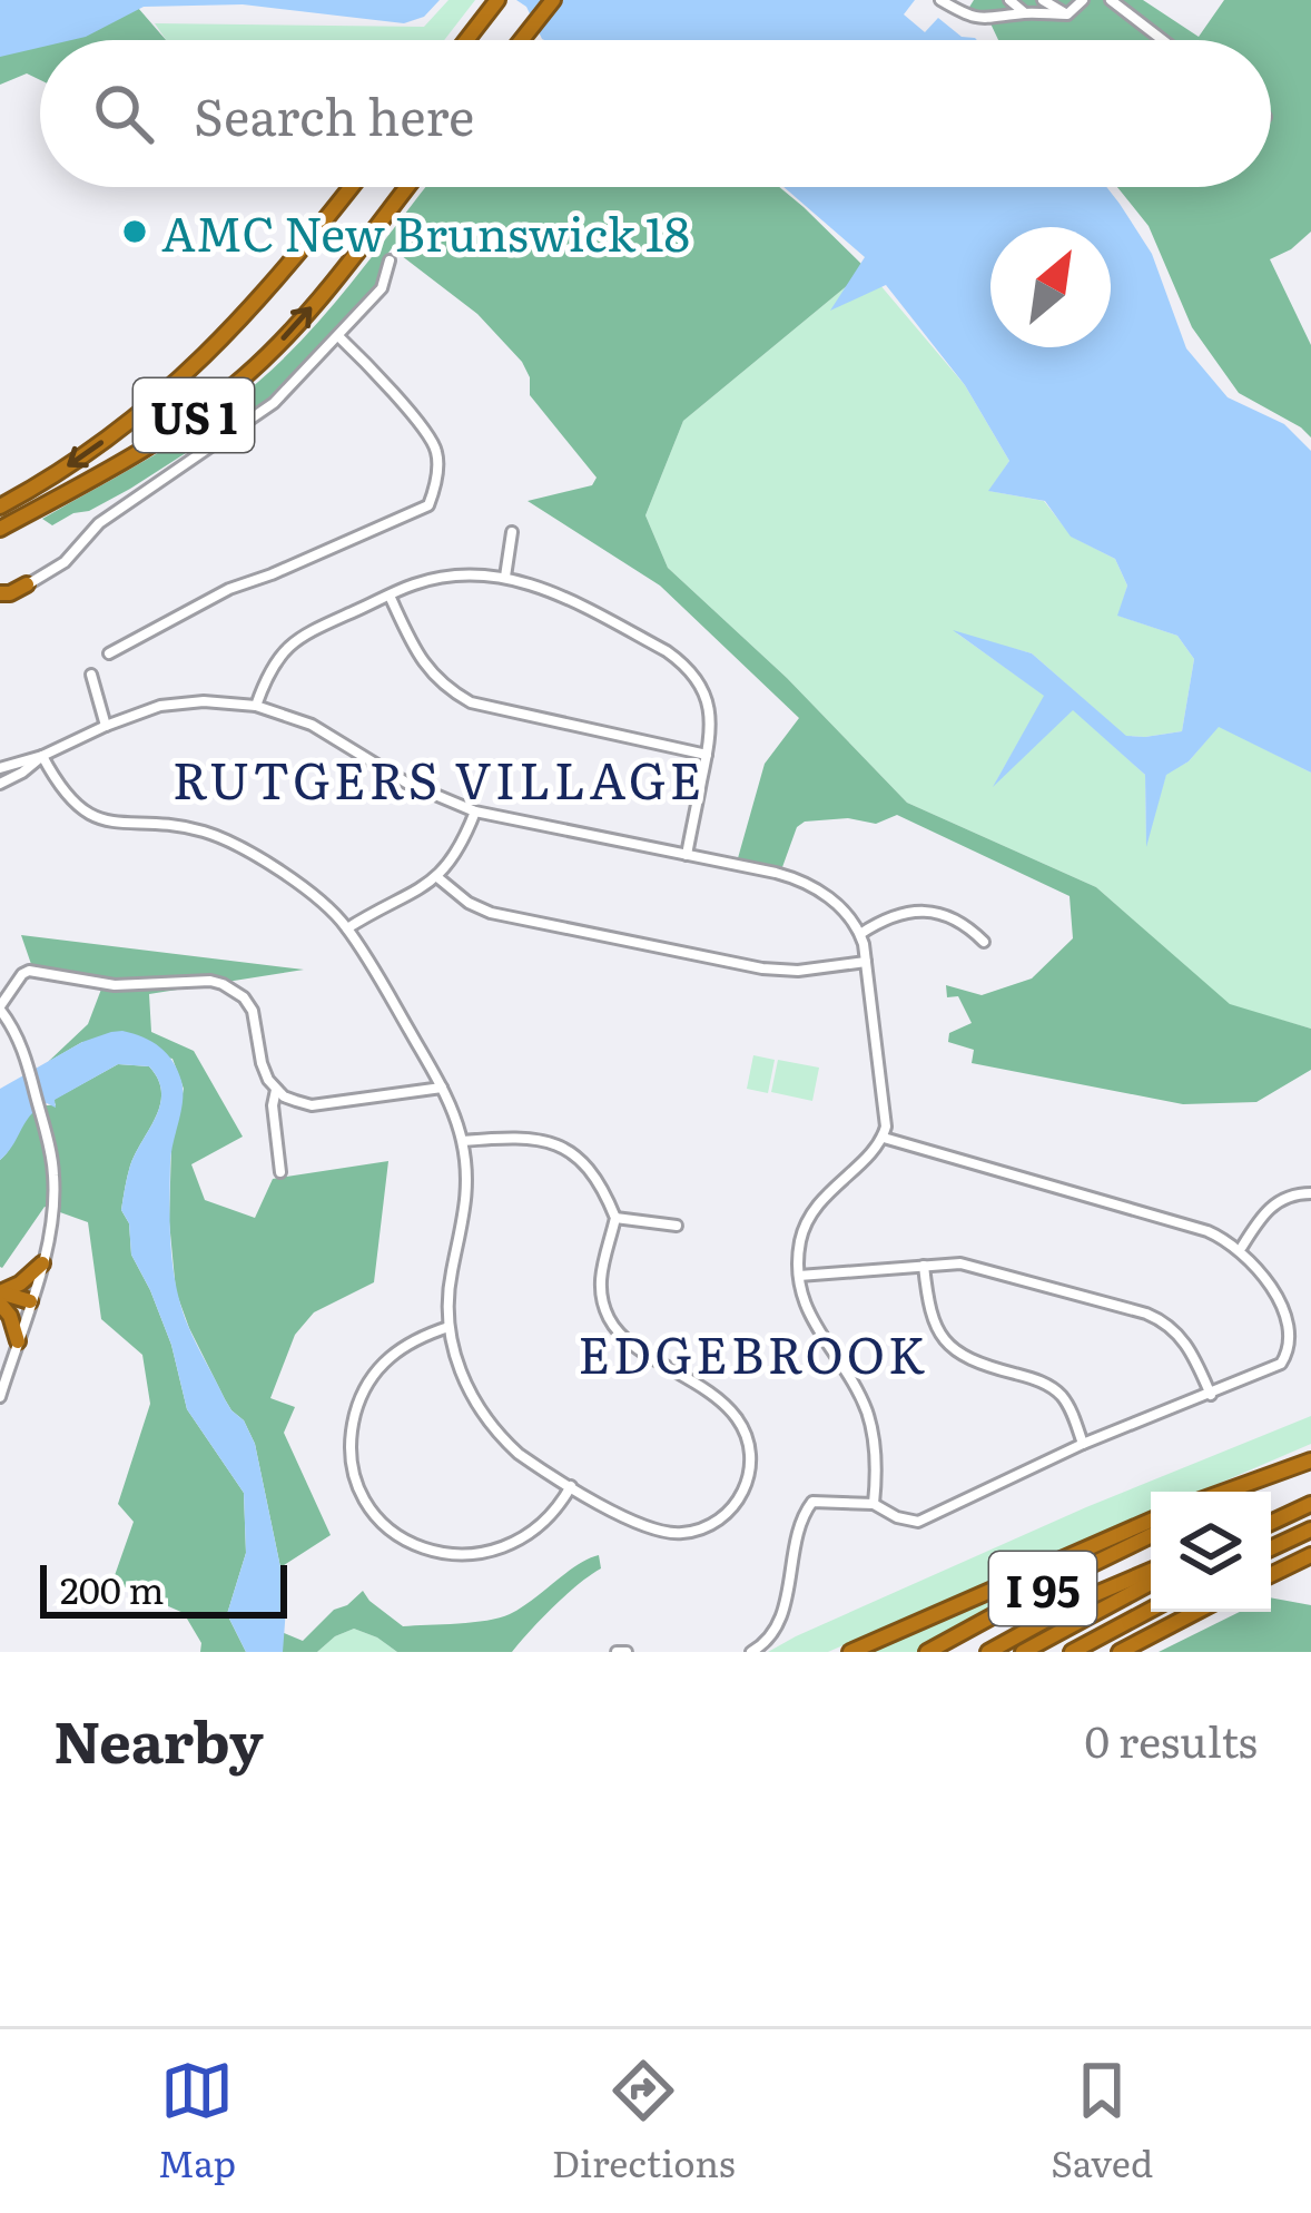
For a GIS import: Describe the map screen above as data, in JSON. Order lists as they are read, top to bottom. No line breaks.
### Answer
{"streets":{"highway":["US 1","I 95"]},"districts":["RUTGERS VILLAGE","EDGEBROOK"],"places":["AMC New Brunswick 18"],"scale_bar":"200 m","north":"top right","page":{"search":"Search here","scale":"200 m","heading":["Nearby","0 results"],"nav":["Map","Directions","Saved"]}}
